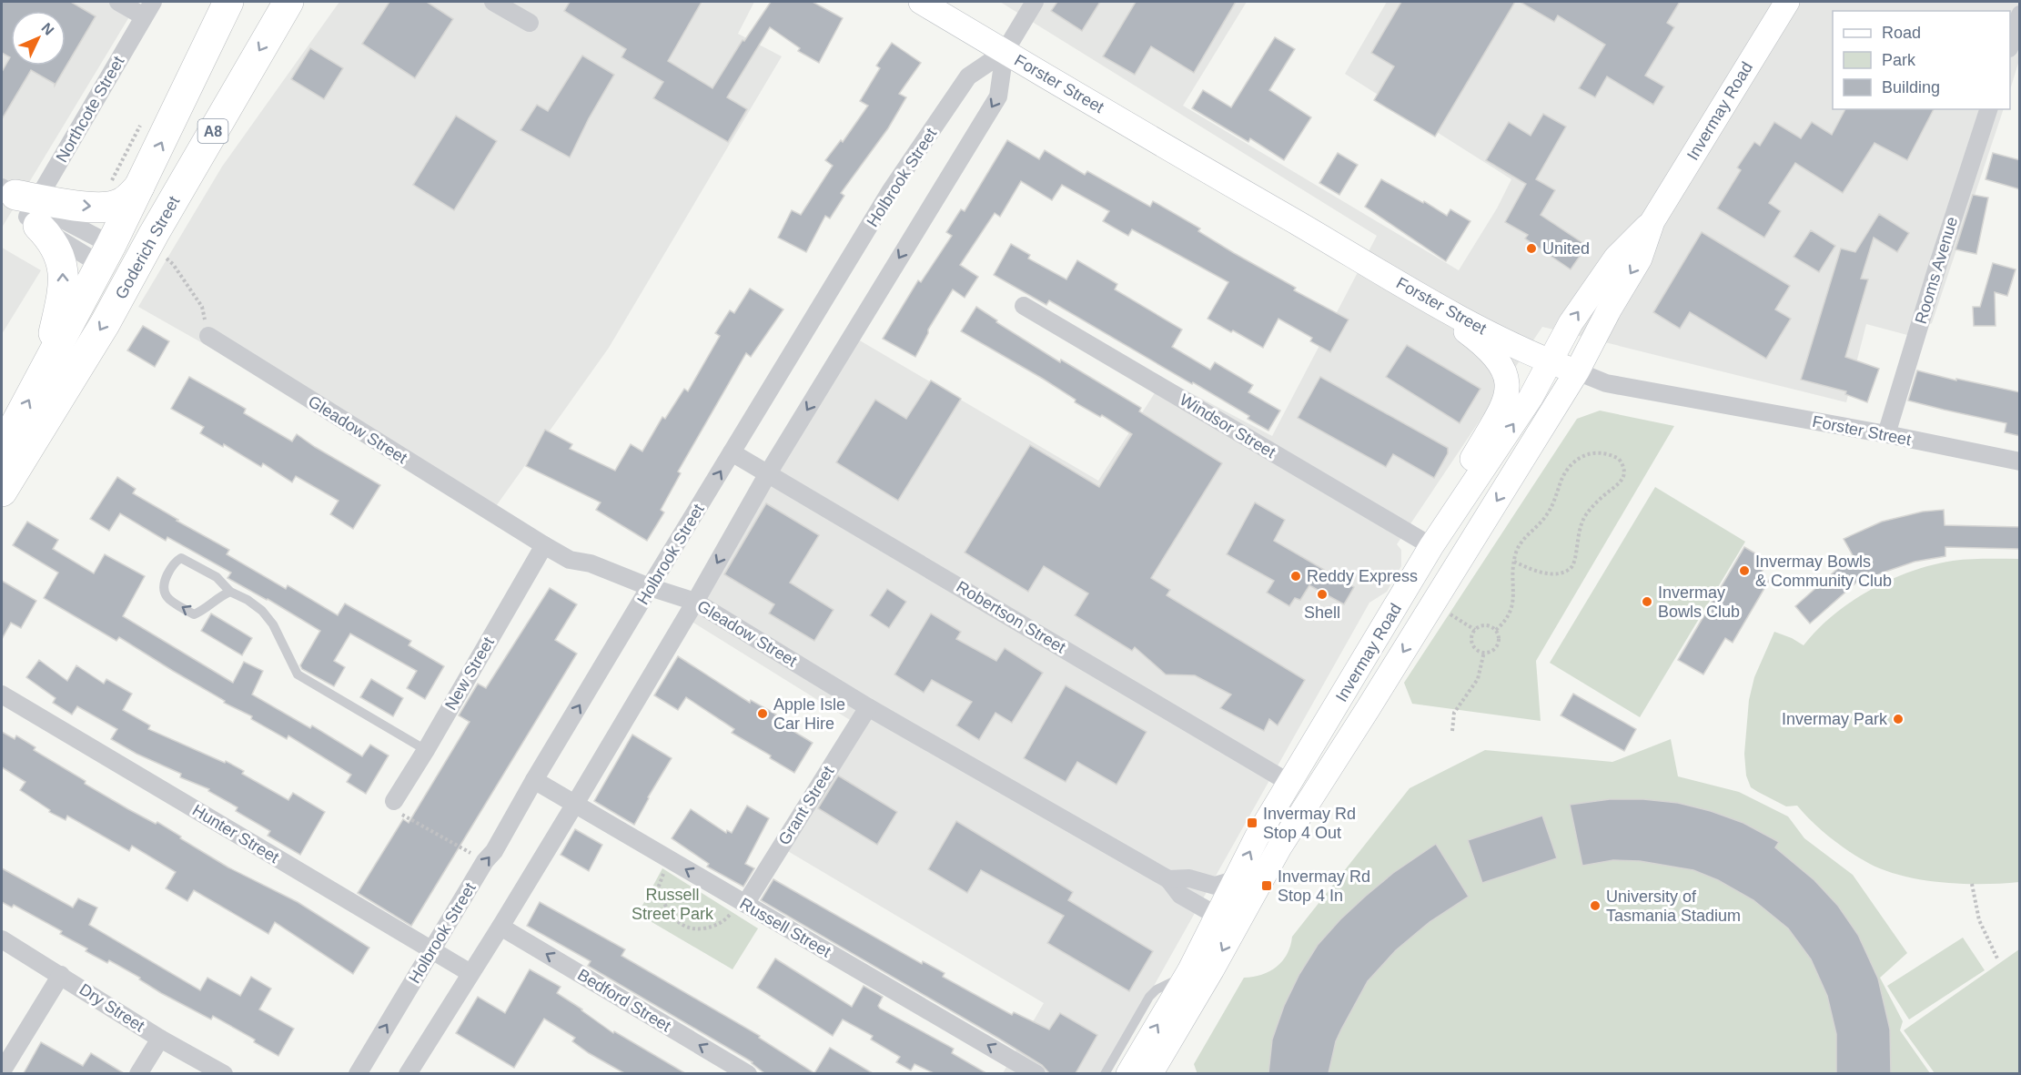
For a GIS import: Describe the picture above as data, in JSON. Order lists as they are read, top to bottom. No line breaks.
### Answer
{"streets":{"highway":["A8","Goderich Street"],"main road":["Forster Street","Invermay Road"],"street":["Northcote Street","Holbrook Street","Rooms Avenue","Windsor Street","Gleadow Street","Robertson Street","New Street","Grant Street","Hunter Street","Russell Street","Bedford Street","Dry Street"]},"crossings":[["Forster Street","Invermay Road"],["Forster Street","Holbrook Street"],["Forster Street","Rooms Avenue"],["Invermay Road","Windsor Street"],["Invermay Road","Gleadow Street"],["Invermay Road","Robertson Street"],["Holbrook Street","Gleadow Street"],["Holbrook Street","Robertson Street"],["Holbrook Street","Hunter Street"],["Holbrook Street","Russell Street"],["Holbrook Street","Bedford Street"],["Gleadow Street","New Street"],["Gleadow Street","Grant Street"],["Grant Street","Russell Street"]],"one_way":["Russell Street","Bedford Street"],"parks":["Russell Street Park"],"places":{"other":["United","Invermay Bowls & Community Club","Reddy Express","Shell","Invermay Bowls Club","Apple Isle Car Hire","Invermay Park","University of Tasmania Stadium"],"transit":["Invermay Rd Stop 4 Out","Invermay Rd Stop 4 In"]},"legend":["Road","Park","Building"],"north":"top right"}
